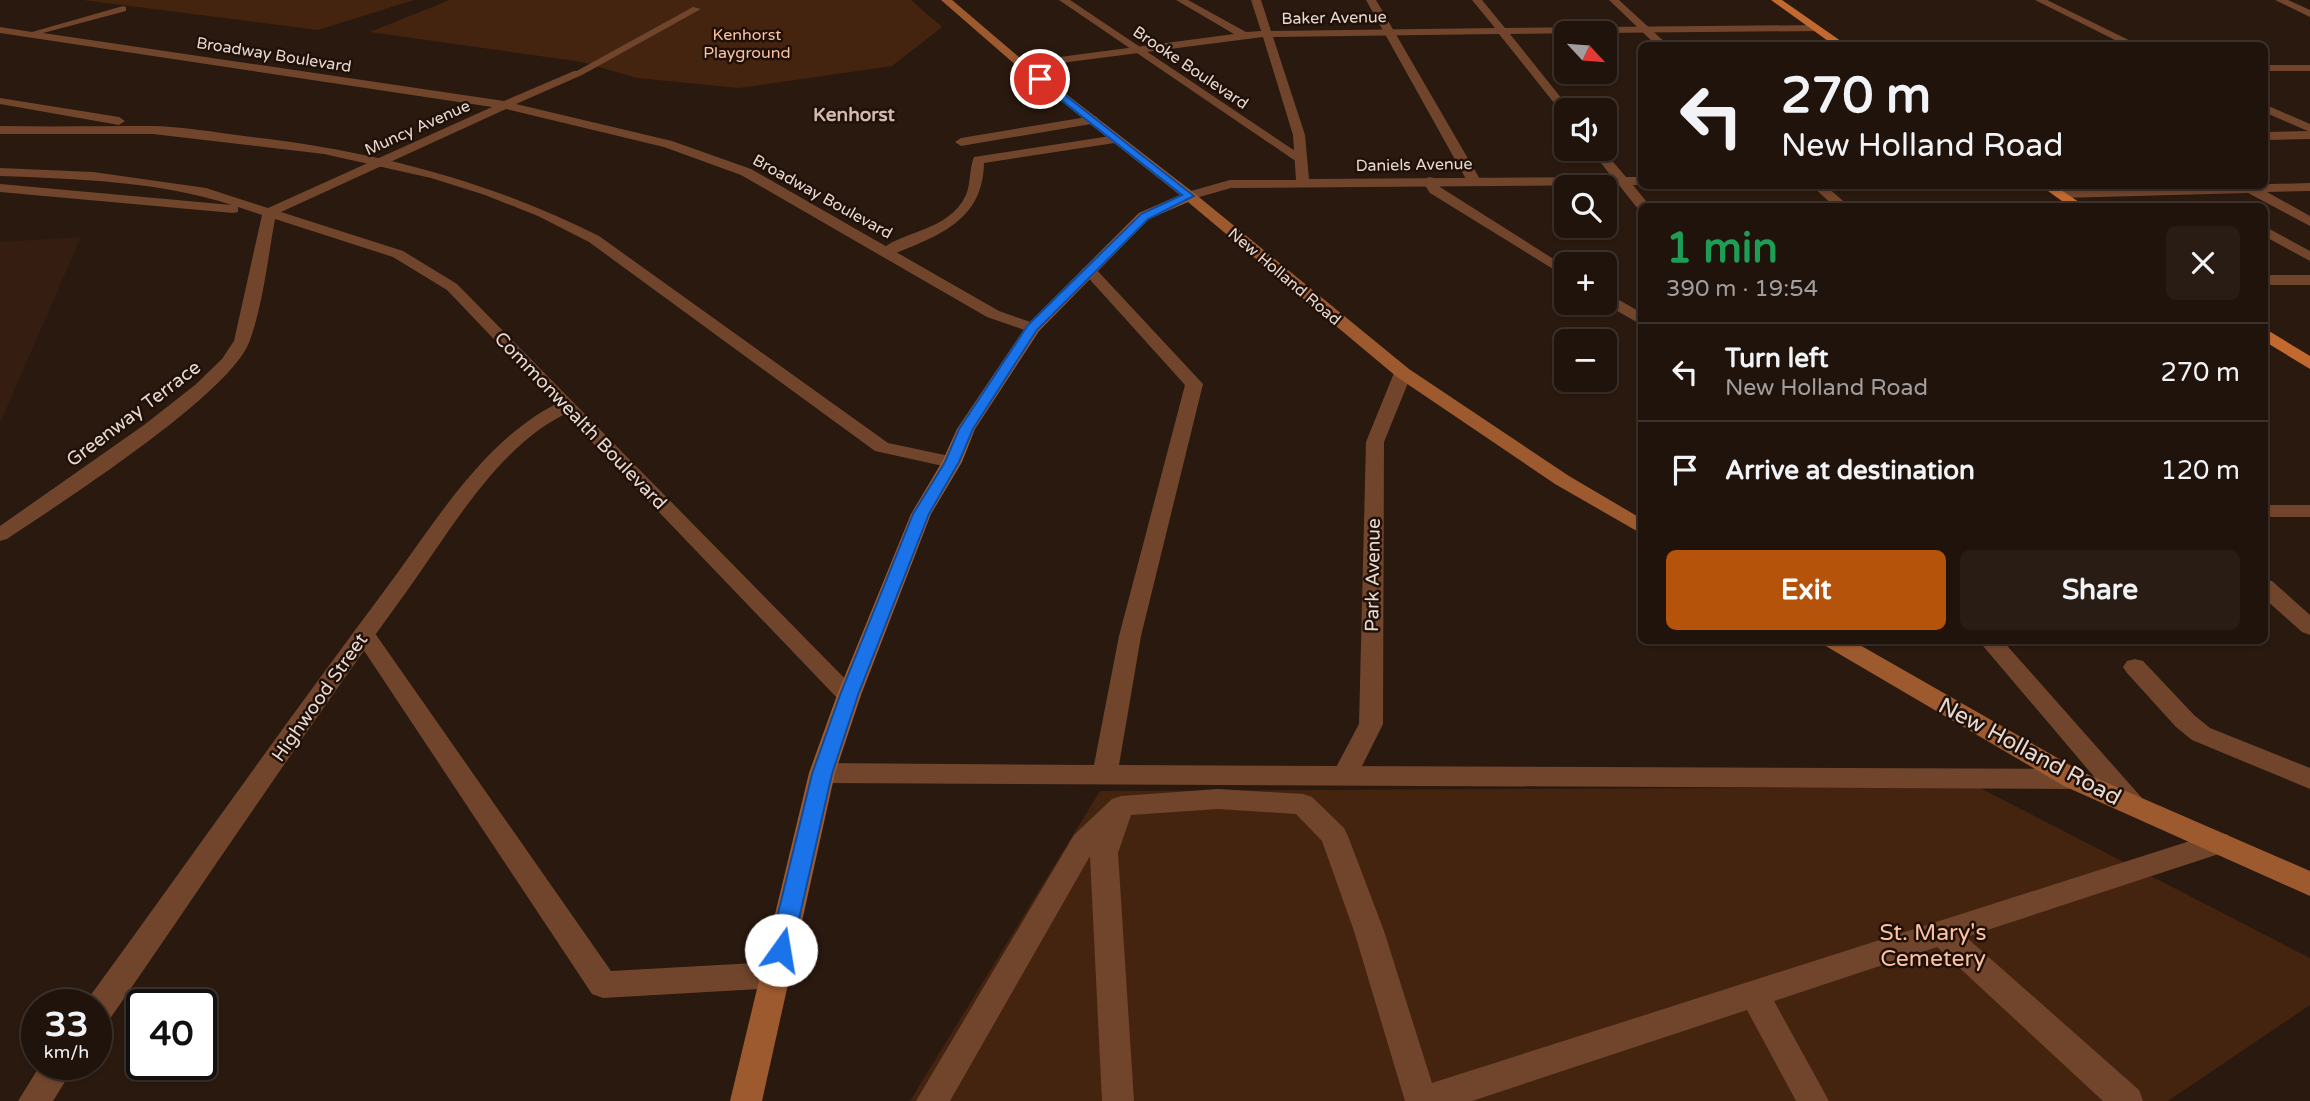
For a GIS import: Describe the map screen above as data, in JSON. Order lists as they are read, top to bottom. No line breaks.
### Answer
{"streets":{"main road":["New Holland Road"],"street":["Baker Avenue","Broadway Boulevard","Brooke Boulevard","Muncy Avenue","Daniels Avenue","Greenway Terrace","Commonwealth Boulevard","Park Avenue","Highwood Street"]},"crossings":[["Baker Avenue","Brooke Boulevard"],["Baker Avenue","New Holland Road"],["Broadway Boulevard","Muncy Avenue"],["Muncy Avenue","Greenway Terrace"],["Muncy Avenue","Commonwealth Boulevard"],["Daniels Avenue","New Holland Road"],["New Holland Road","Park Avenue"],["Greenway Terrace","Commonwealth Boulevard"],["Commonwealth Boulevard","Highwood Street"]],"districts":["Kenhorst"],"parks":["Kenhorst Playground","St. Mary's Cemetery"],"north":"bottom right","page":{"map_buttons":["+","−"],"turn":["270 m","New Holland Road"],"heading":["1 min","390 m · 19:54"],"list":[{"name":"Turn left","note":"New Holland Road","value":"270 m"},{"name":"Arrive at destination","value":"120 m"}],"buttons":["Exit","Share"],"speed":"33 km/h","limit":"40"}}
